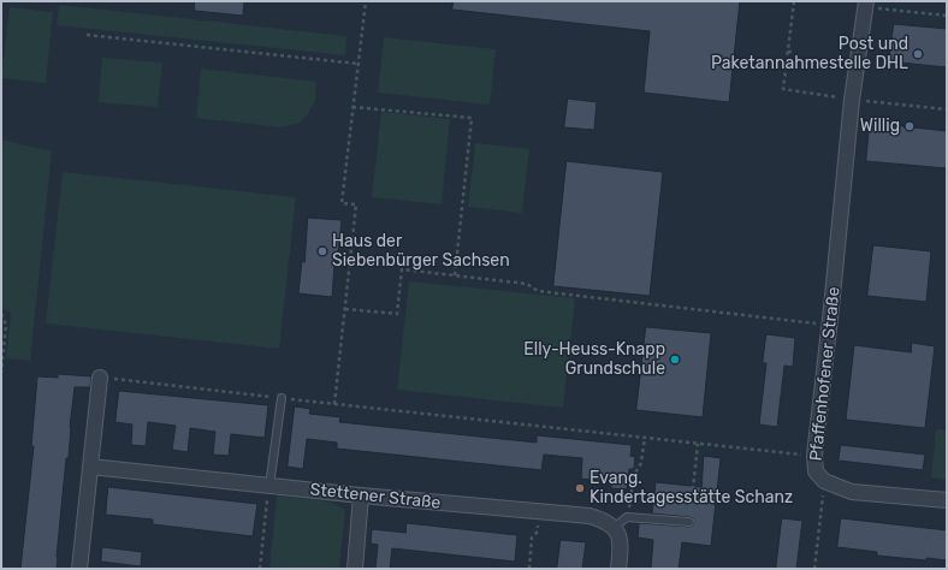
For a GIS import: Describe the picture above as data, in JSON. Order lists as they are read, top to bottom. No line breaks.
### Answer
{"streets":{"street":["Pfaffenhofener Straße","Stettener Straße"]},"places":["Post und Paketannahmestelle DHL","Willig","Haus der Siebenbürger Sachsen","Elly-Heuss-Knapp Grundschule","Evang. Kindertagesstätte Schanz"]}
